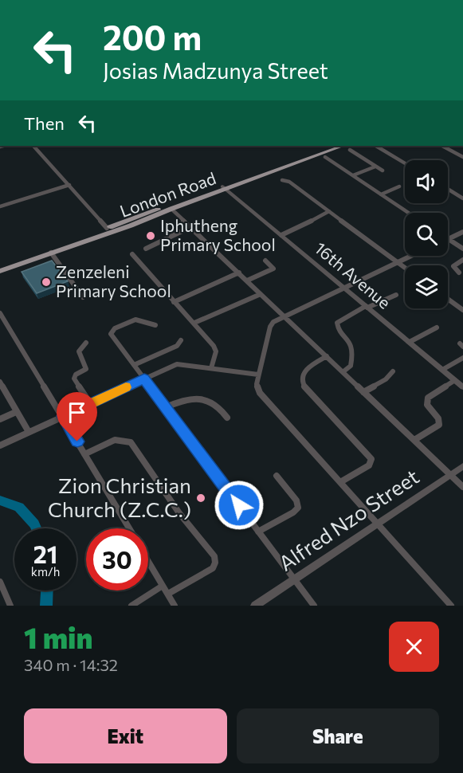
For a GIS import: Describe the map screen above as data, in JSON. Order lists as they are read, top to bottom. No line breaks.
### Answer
{"streets":{"main road":["London Road"],"street":["16th Avenue","Alfred Nzo Street"]},"crossings":[["London Road","16th Avenue"]],"places":["Iphutheng Primary School","Zenzeleni Primary School","Zion Christian Church (Z.C.C.)"],"page":{"turn":["200 m","Josias Madzunya Street"],"then":"Then","speed":"21 km/h","limit":"30","heading":["1 min","340 m · 14:32"],"buttons":["Exit","Share"]}}
